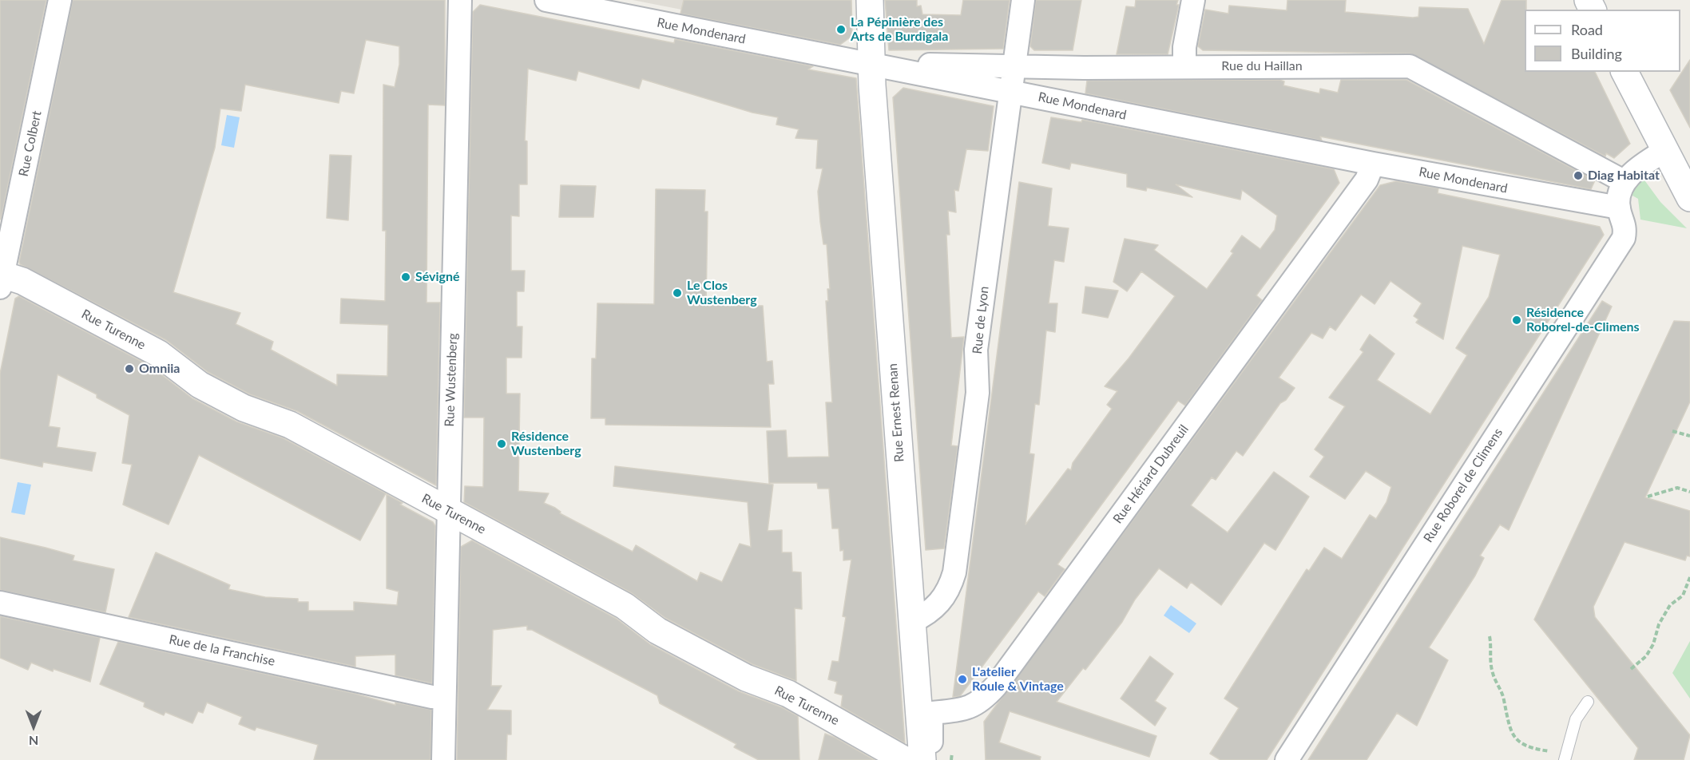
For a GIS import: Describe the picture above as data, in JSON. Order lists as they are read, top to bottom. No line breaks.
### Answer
{"streets":{"street":["Rue Mondenard","Rue du Haillan","Rue Colbert","Rue de Lyon","Rue Turenne","Rue Wustenberg","Rue Ernest Renan","Rue Hériard Dubreuil","Rue Roborel de Climens","Rue de la Franchise"]},"crossings":[["Rue Mondenard","Rue du Haillan"],["Rue Mondenard","Rue de Lyon"],["Rue Mondenard","Rue Ernest Renan"],["Rue Mondenard","Rue Hériard Dubreuil"],["Rue Mondenard","Rue Roborel de Climens"],["Rue du Haillan","Rue de Lyon"],["Rue du Haillan","Rue Ernest Renan"],["Rue Colbert","Rue Turenne"],["Rue de Lyon","Rue Ernest Renan"],["Rue Turenne","Rue Wustenberg"],["Rue Wustenberg","Rue de la Franchise"],["Rue Ernest Renan","Rue Hériard Dubreuil"]],"places":["La Pépinière des Arts de Burdigala","Diag Habitat","Sévigné","Le Clos Wustenberg","Résidence Roborel-de-Climens","Omniia","Résidence Wustenberg","L'atelier Roule & Vintage"],"legend":["Road","Building"],"north":"bottom"}
